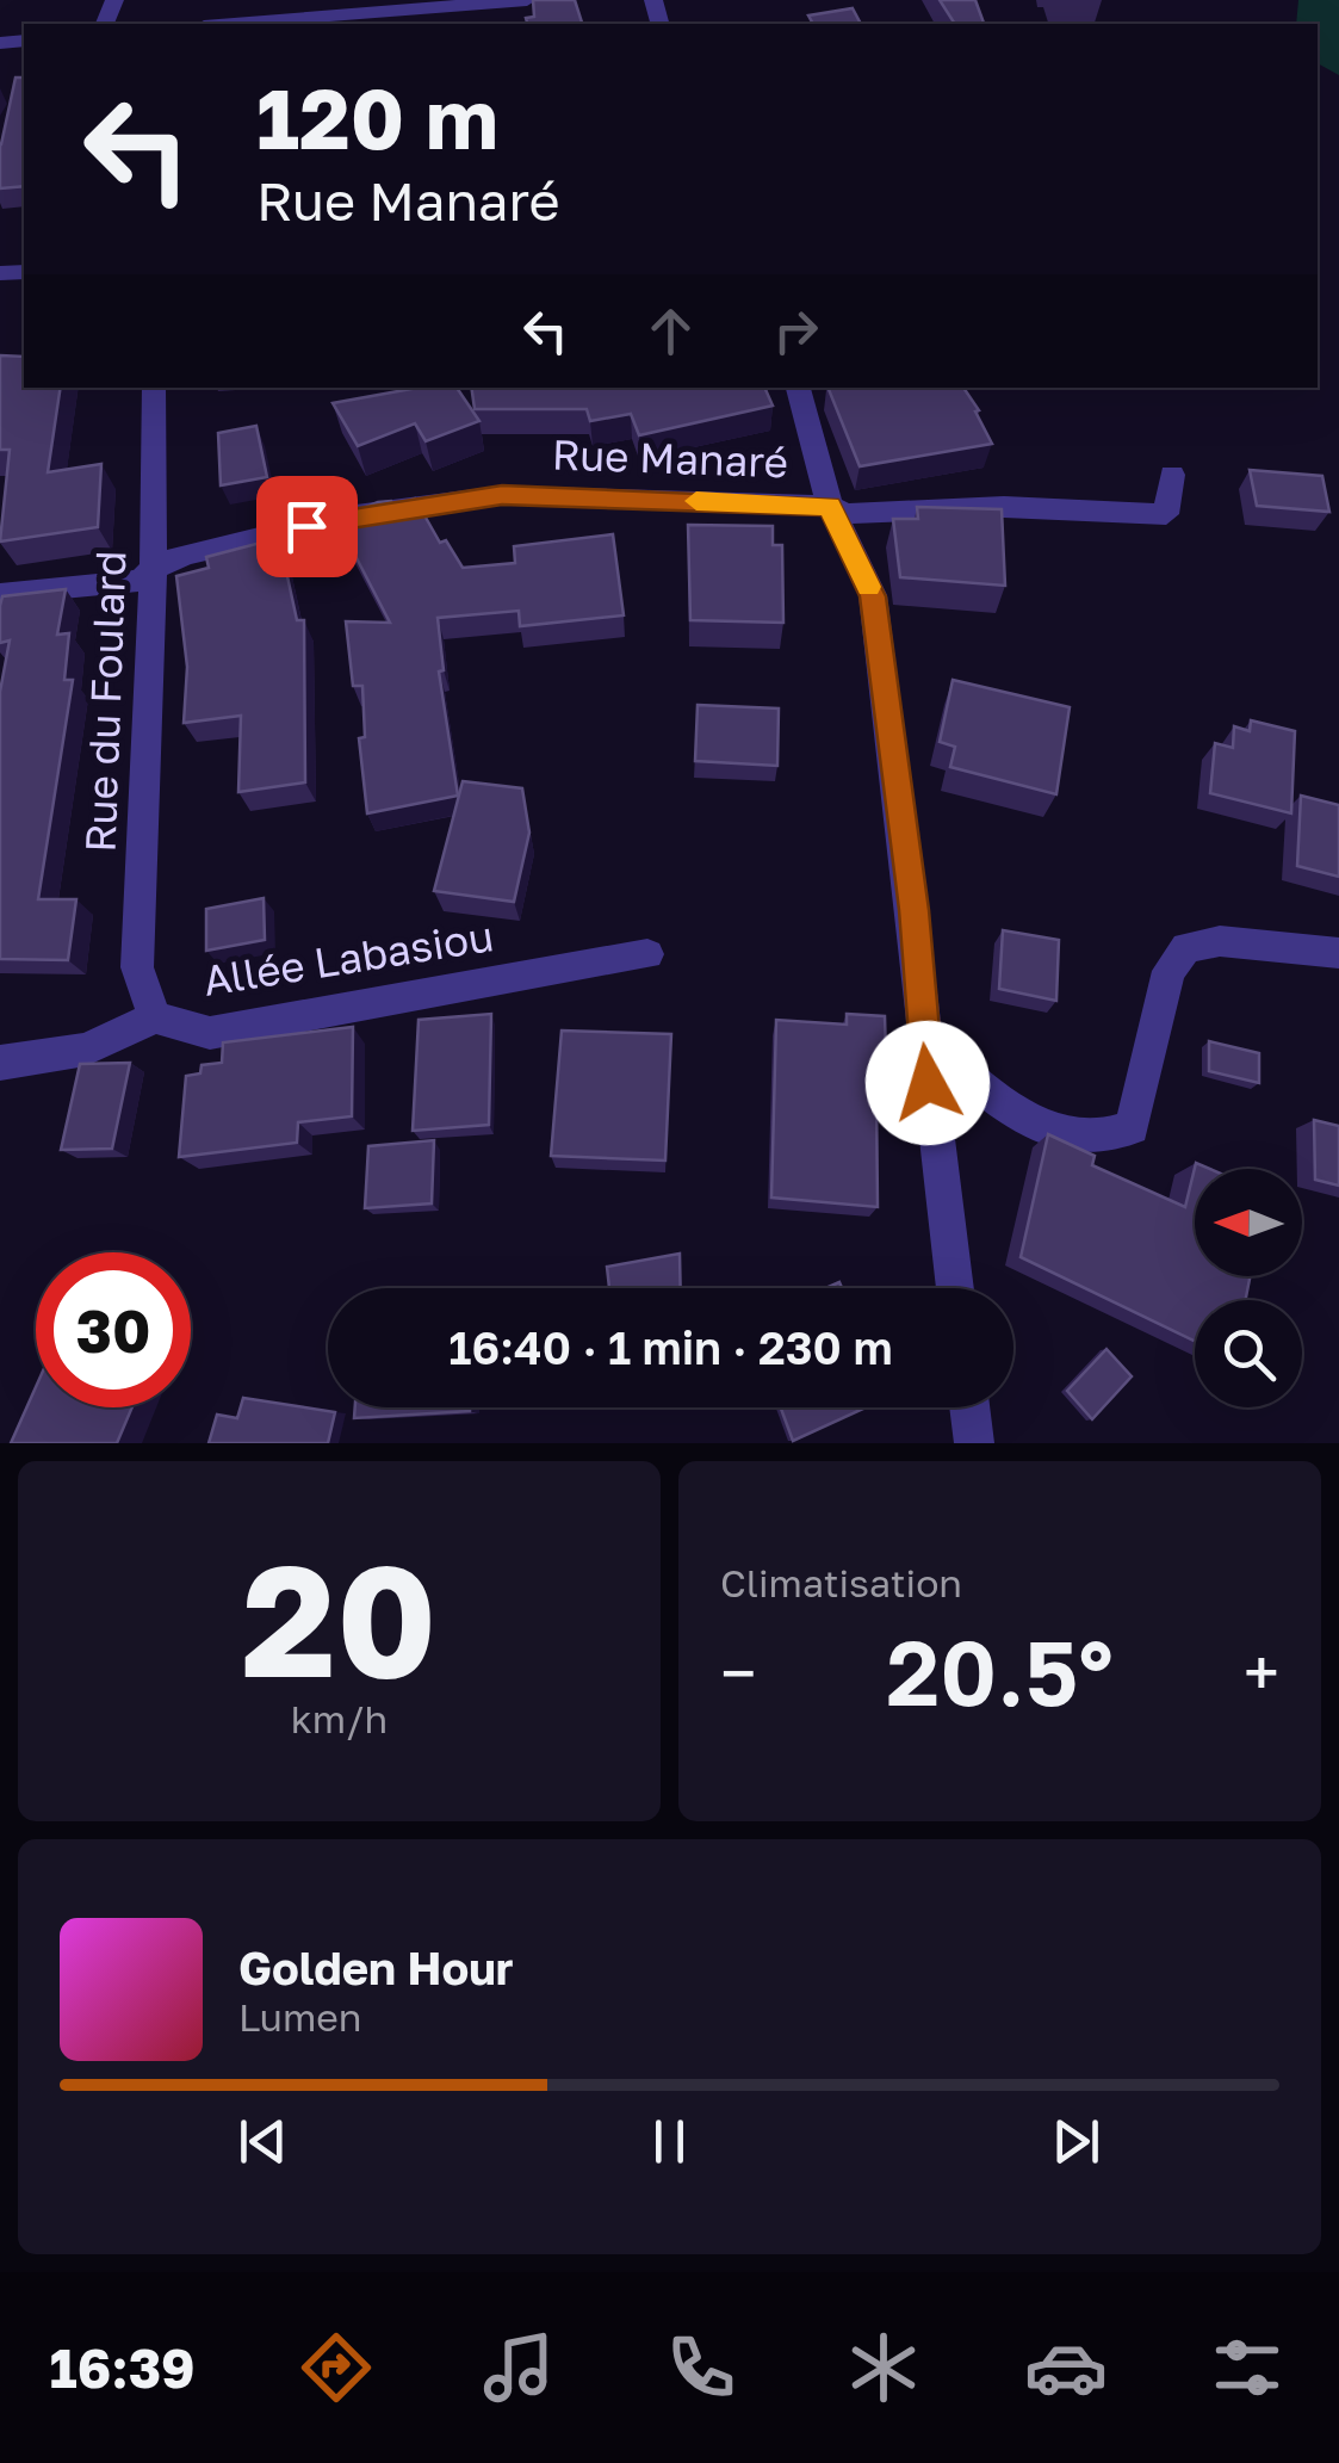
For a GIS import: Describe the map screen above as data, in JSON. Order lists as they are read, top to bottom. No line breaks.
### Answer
{"streets":{"street":["Rue Manaré","Rue du Foulard","Allée Labasiou"]},"crossings":[["Rue Manaré","Rue du Foulard"],["Rue du Foulard","Allée Labasiou"]],"north":"left","page":{"turn":["120 m","Rue Manaré"],"limit":"30","trip":"16:40 · 1 min · 230 m","tile":[["20","km/h"],"Climatisation"],"heat":["−","20.5°","+"],"song":["Golden Hour","Lumen"],"tabs":"16:39"}}
